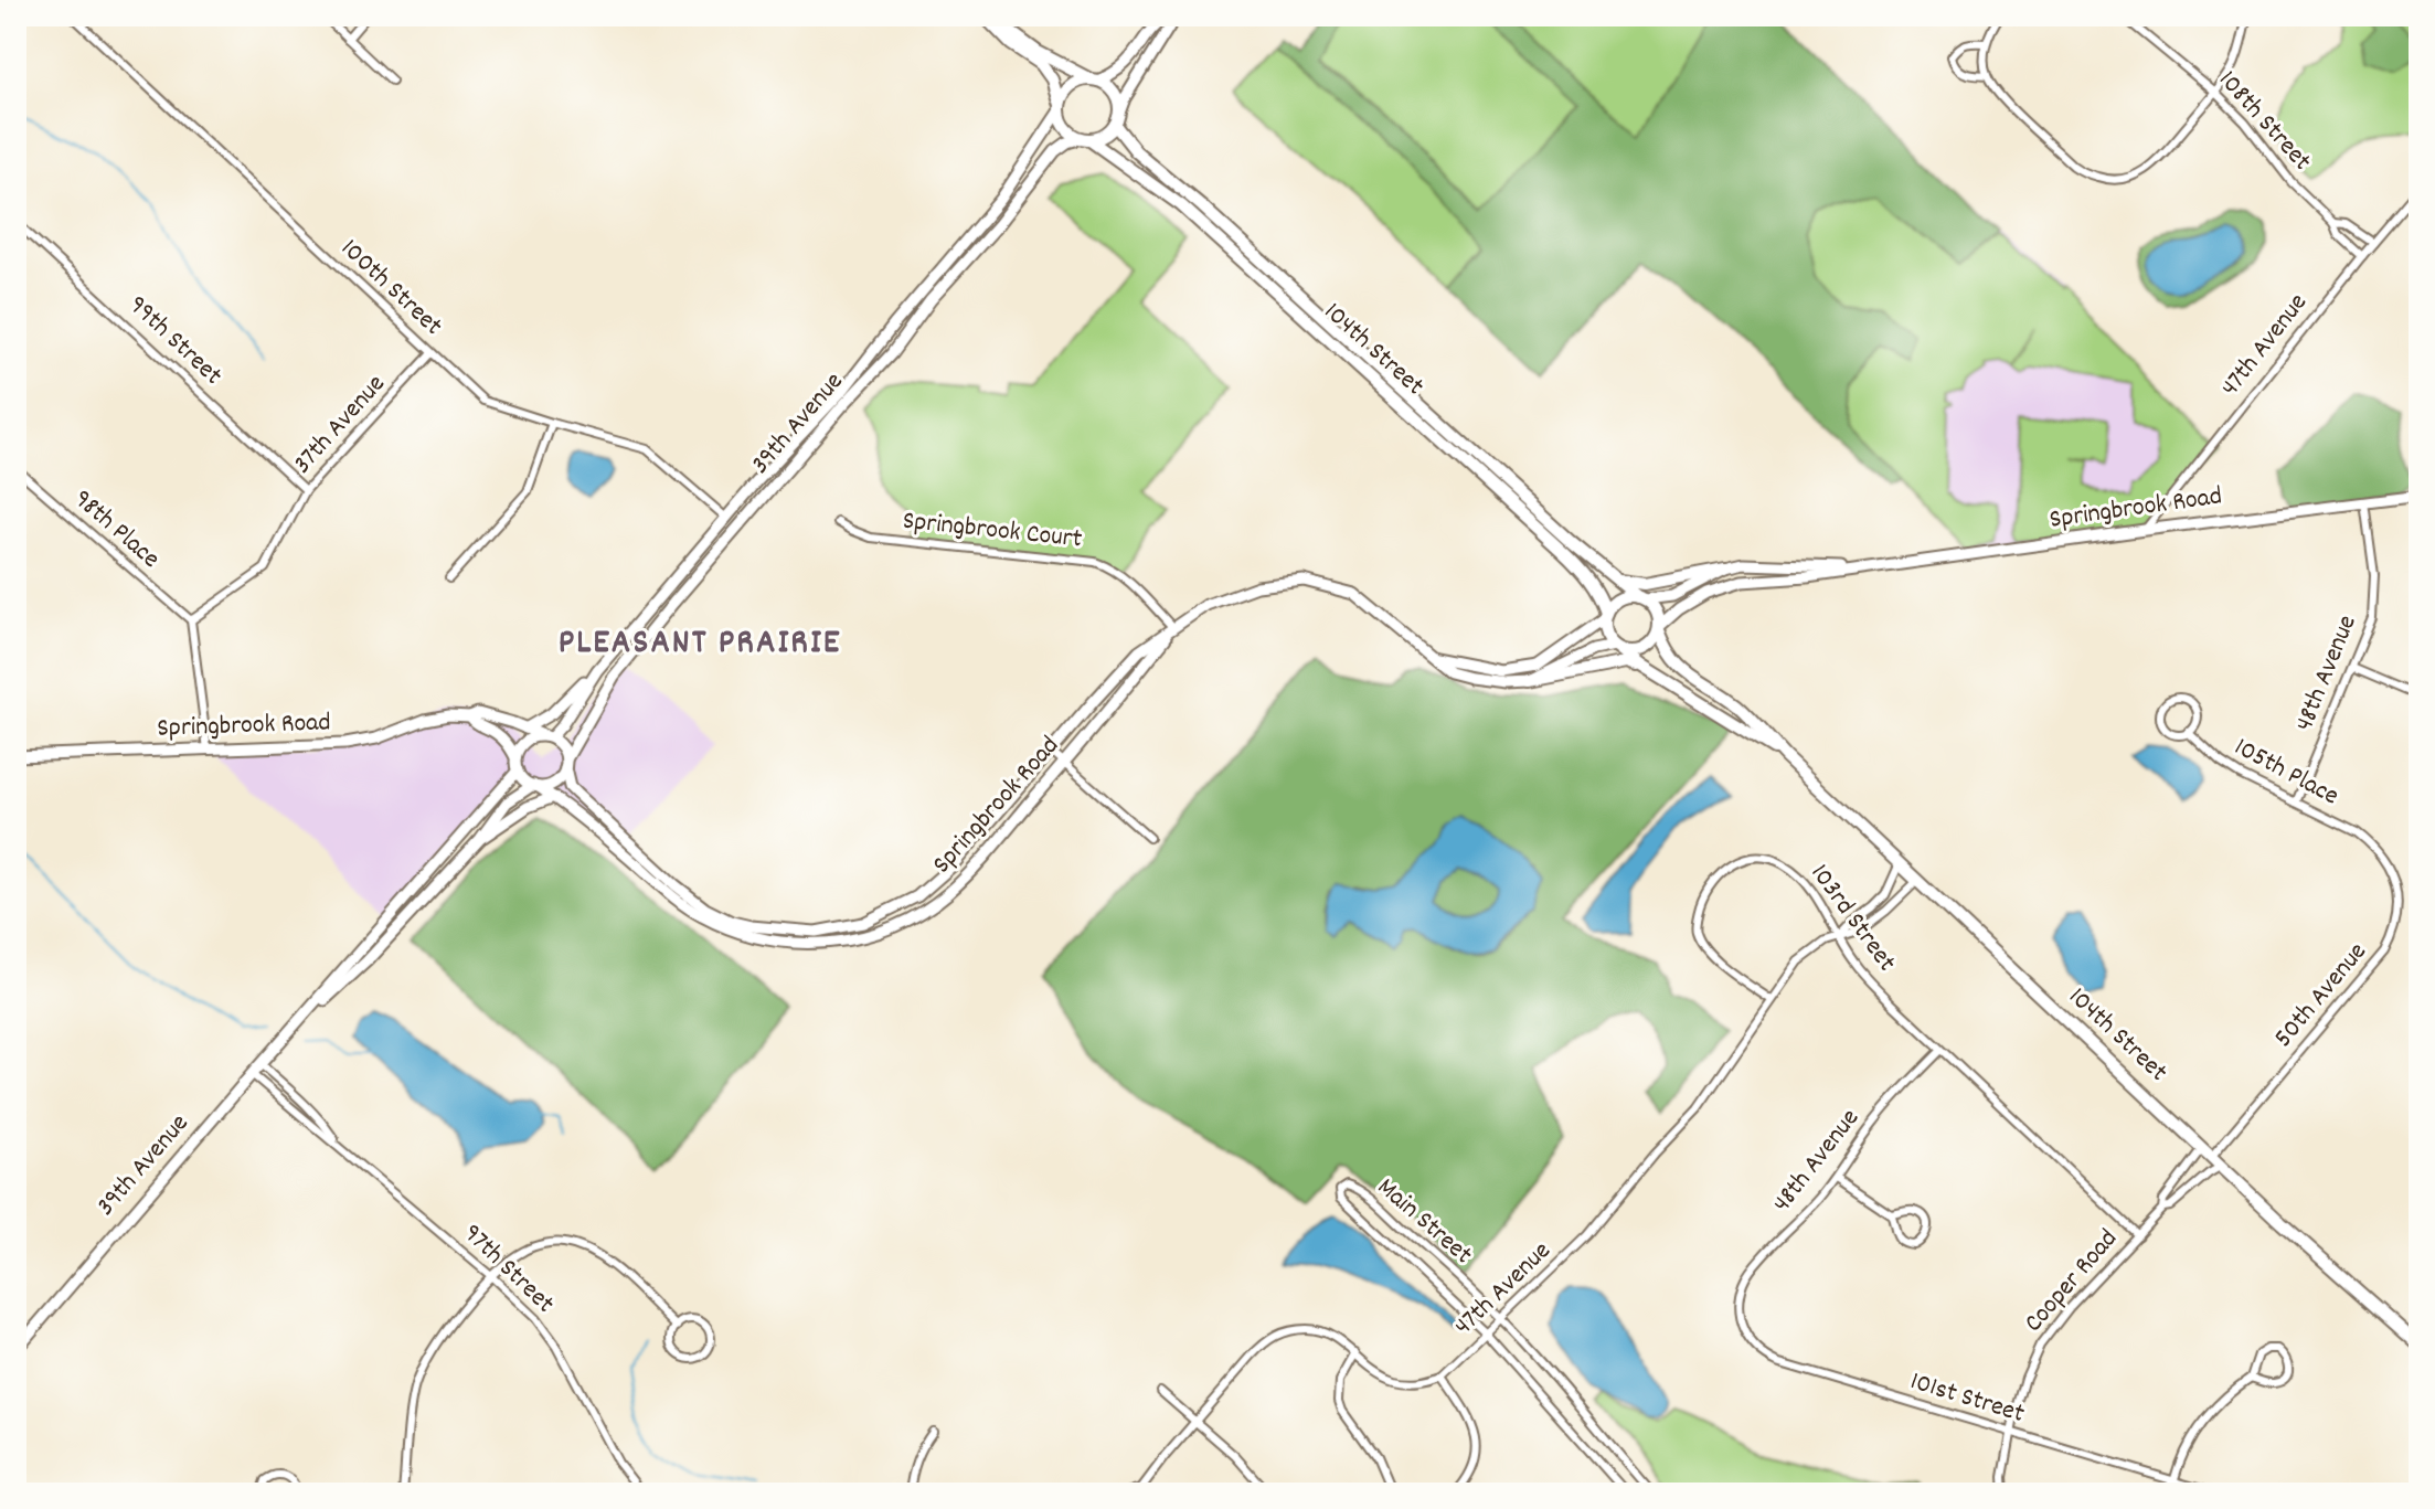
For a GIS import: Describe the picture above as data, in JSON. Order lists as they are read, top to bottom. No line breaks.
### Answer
{"streets":{"main road":["104th Street"],"street":["108th Street","100th Street","99th Street","47th Avenue","39th Avenue","37th Avenue","Springbrook Road","98th Place","Springbrook Court","48th Avenue","105th Place","103rd Street","50th Avenue","Main Street","97th Street","Cooper Road","101st Street"]},"crossings":[["108th Street","47th Avenue"],["100th Street","39th Avenue"],["100th Street","37th Avenue"],["99th Street","37th Avenue"],["47th Avenue","Springbrook Road"],["47th Avenue","103rd Street"],["47th Avenue","Main Street"],["104th Street","39th Avenue"],["104th Street","Springbrook Road"],["104th Street","50th Avenue"],["104th Street","Cooper Road"],["39th Avenue","Springbrook Road"],["39th Avenue","97th Street"],["37th Avenue","98th Place"],["Springbrook Road","Springbrook Court"],["Springbrook Road","48th Avenue"],["48th Avenue","105th Place"],["48th Avenue","103rd Street"],["48th Avenue","101st Street"],["105th Place","50th Avenue"],["103rd Street","Cooper Road"],["50th Avenue","Cooper Road"],["Cooper Road","101st Street"]],"districts":["PLEASANT PRAIRIE"]}
